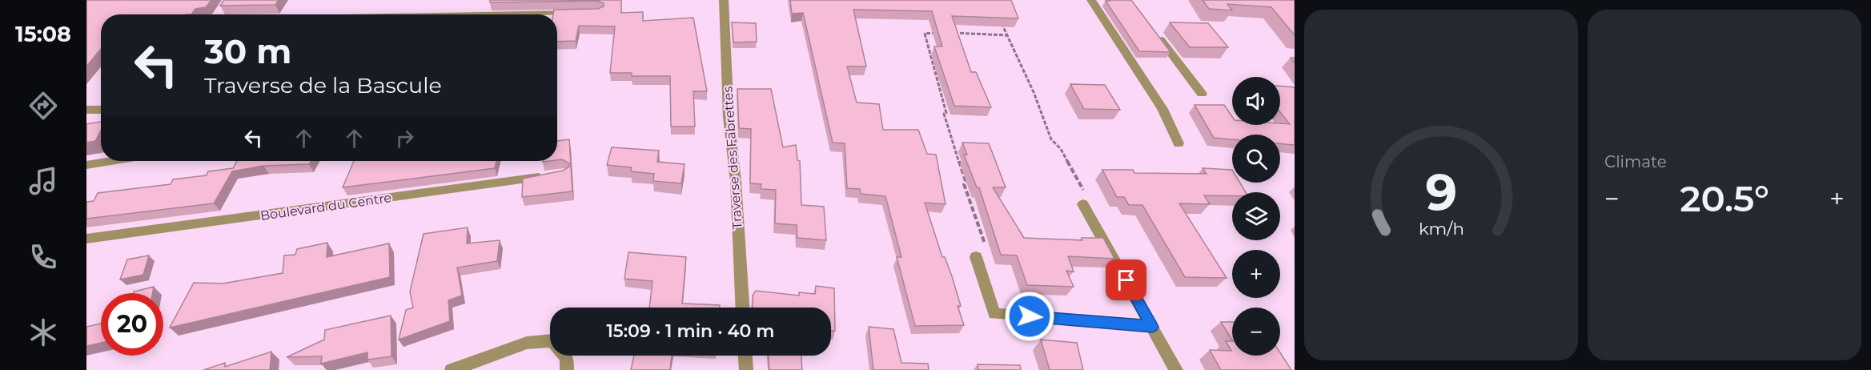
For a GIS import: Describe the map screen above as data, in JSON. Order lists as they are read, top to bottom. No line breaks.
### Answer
{"streets":{"street":["Traverse des Fabrettes","Boulevard du Centre"]},"page":{"tabs":"15:08","tile":"Climate","turn":["30 m","Traverse de la Bascule"],"map_buttons":["+","−"],"heat":["−","20.5°","+"],"limit":"20","trip":"15:09 · 1 min · 40 m","gauge":["9","km/h"]}}
